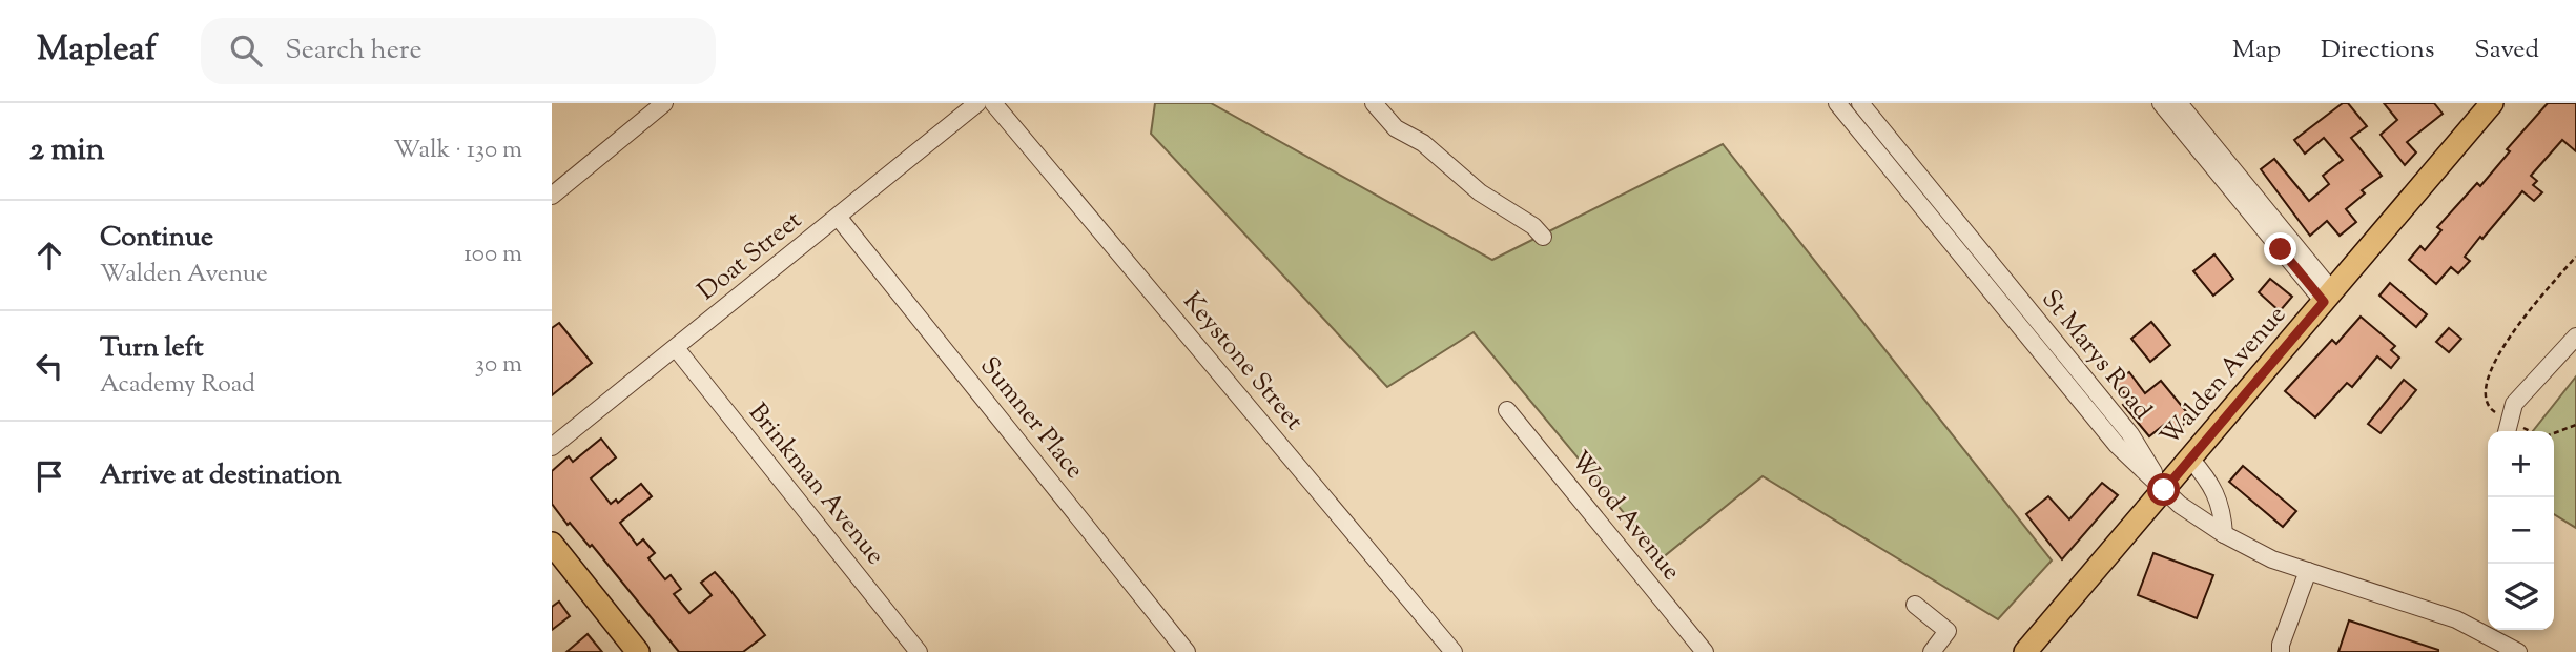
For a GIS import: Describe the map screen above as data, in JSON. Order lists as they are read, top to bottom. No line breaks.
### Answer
{"streets":{"main road":["Walden Avenue"],"street":["Doat Street","St Marys Road","Keystone Street","Sumner Place","Brinkman Avenue","Wood Avenue"]},"crossings":[["Doat Street","Sumner Place"],["Doat Street","Brinkman Avenue"],["St Marys Road","Walden Avenue"]],"page":{"header":"Mapleaf","search":"Search here","nav":["Map","Directions","Saved"],"heading":["2 min","Walk · 130 m"],"list":[["Continue","Walden Avenue","100 m"],["Turn left","Academy Road","30 m"],"Arrive at destination"],"map_buttons":["+","−"]}}
